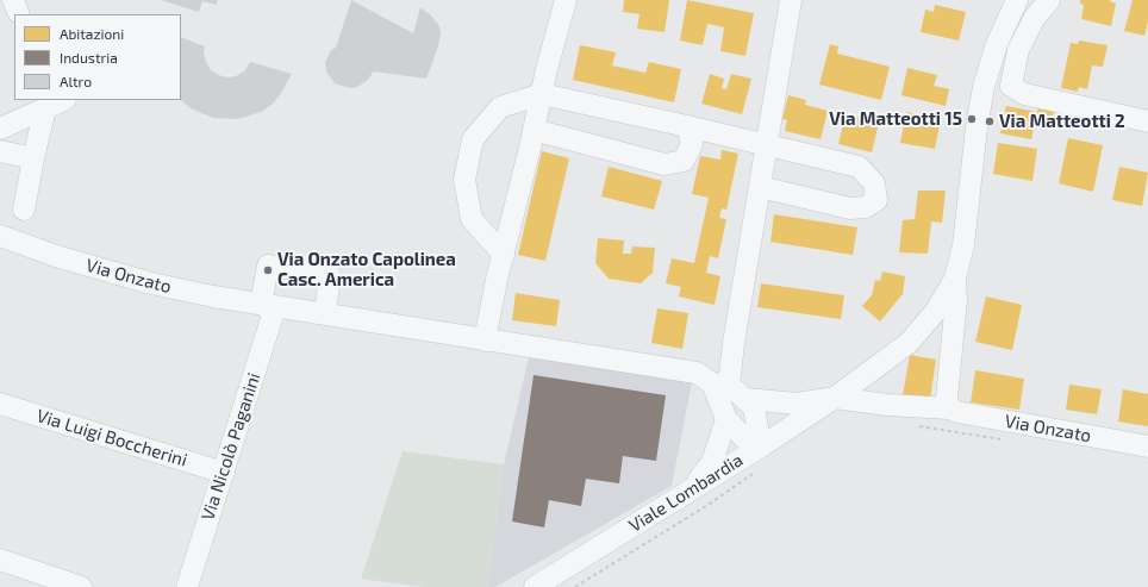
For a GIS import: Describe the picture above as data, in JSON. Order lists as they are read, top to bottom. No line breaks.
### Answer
{"streets":{"street":["Via Onzato","Via Luigi Boccherini","Via Nicolò Paganini","Viale Lombardia"]},"crossings":[["Via Onzato","Via Nicolò Paganini"],["Via Onzato","Viale Lombardia"],["Via Luigi Boccherini","Via Nicolò Paganini"]],"places":["Via Matteotti 15","Via Matteotti 2","Via Onzato Capolinea Casc. America"],"legend":["Abitazioni","Industria","Altro"]}
